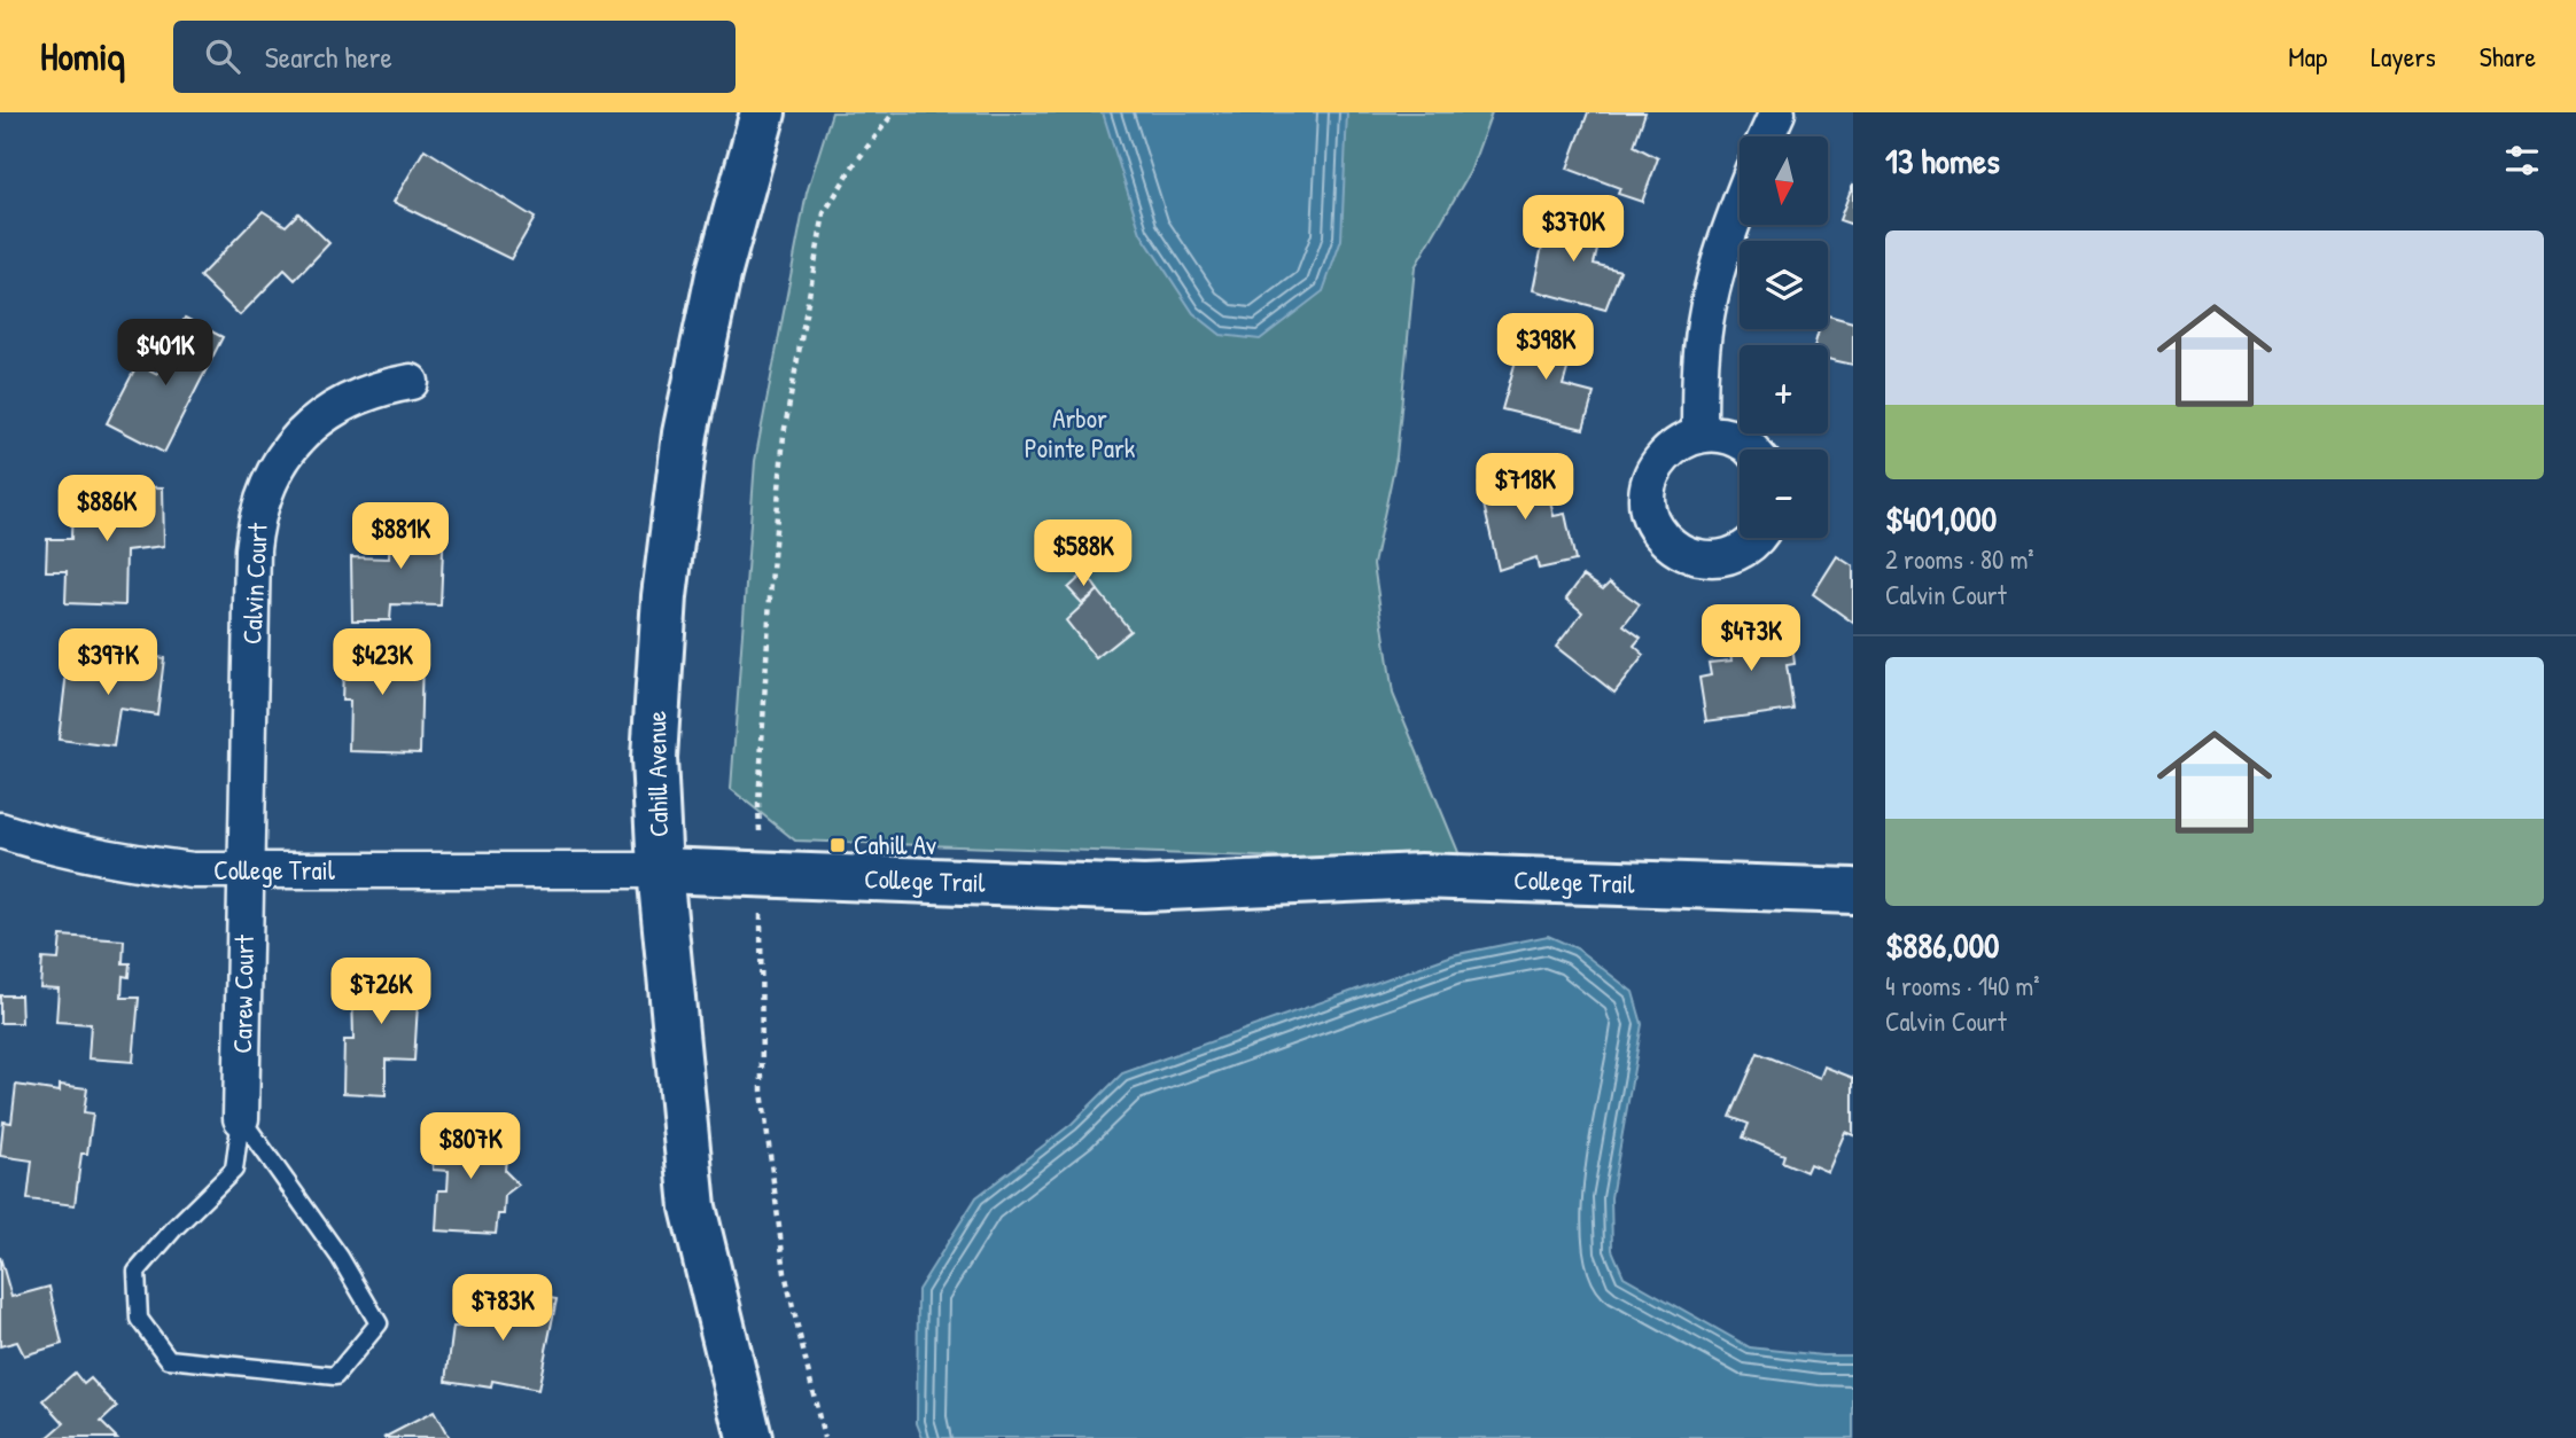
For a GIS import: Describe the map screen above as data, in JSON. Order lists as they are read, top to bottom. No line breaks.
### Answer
{"streets":{"street":["Calvin Court","Cahill Avenue","College Trail","Carew Court"]},"crossings":[["Calvin Court","College Trail"],["Calvin Court","Carew Court"],["Cahill Avenue","College Trail"],["College Trail","Carew Court"]],"parks":["Arbor Pointe Park"],"places":{"transit":["Cahill Av"]},"north":"bottom","page":{"header":"Homiq","search":"Search here","nav":["Map","Layers","Share"],"heading":"13 homes","map_buttons":["+","−"],"price":["$370K","$398K","$401K","$718K","$886K","$881K","$588K","$473K","$397K","$423K","$726K","$807K","$783K"],"list":[{"name":"$401,000","note":"2 rooms · 80 m² · Calvin Court"},{"name":"$886,000","note":"4 rooms · 140 m² · Calvin Court"}]}}
